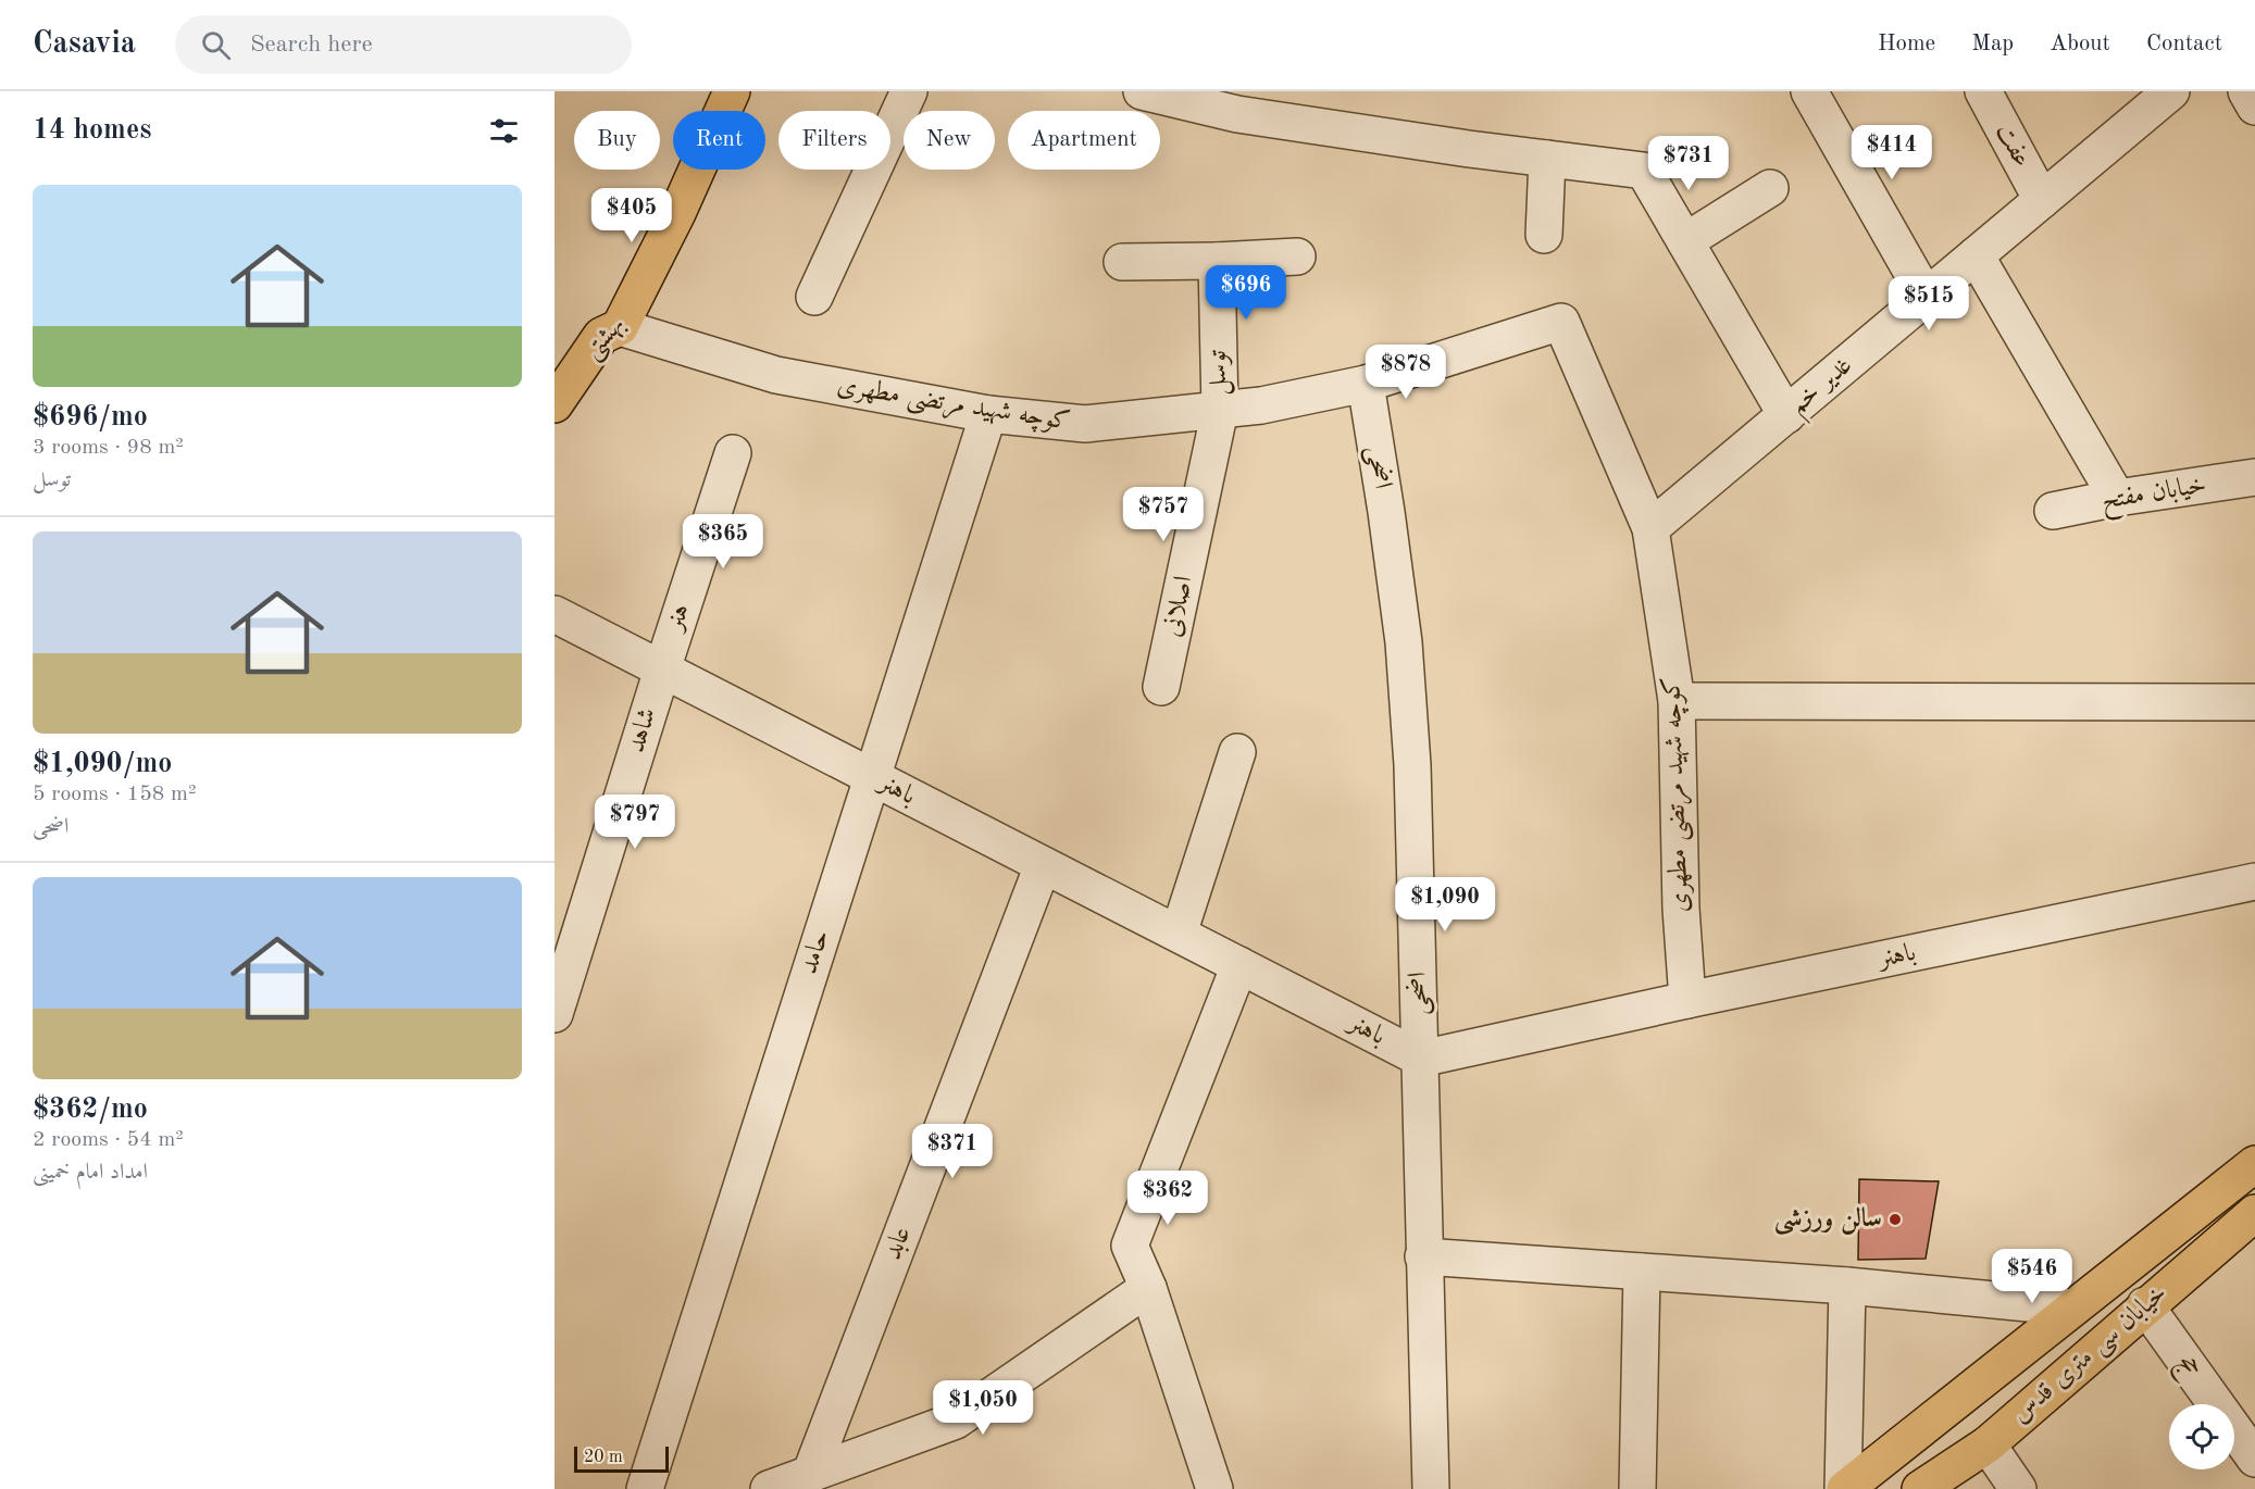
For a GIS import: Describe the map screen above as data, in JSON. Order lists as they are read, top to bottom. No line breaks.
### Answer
{"streets":{"main road":["بهشتی","خیابان سی متری قدس"],"street":["عفت","توسل","غدیر خم","کوچه شهید مرتضی مطهری","اضحی","خیابان مفتح","اصلانی","هنر","شاهد","باهنر","حامد","عابد","حج"]},"crossings":[["عفت","غدیر خم"],["بهشتی","کوچه شهید مرتضی مطهری"],["توسل","کوچه شهید مرتضی مطهری"],["توسل","اصلانی"],["غدیر خم","کوچه شهید مرتضی مطهری"],["کوچه شهید مرتضی مطهری","اضحی"],["کوچه شهید مرتضی مطهری","اصلانی"],["کوچه شهید مرتضی مطهری","باهنر"],["کوچه شهید مرتضی مطهری","حامد"],["اضحی","باهنر"],["هنر","شاهد"],["هنر","باهنر"],["شاهد","باهنر"],["باهنر","حامد"],["باهنر","عابد"],["خیابان سی متری قدس","حج"]],"places":["سالن ورزشی"],"scale_bar":"20 m","page":{"header":"Casavia","search":"Search here","nav":["Home","Map","About","Contact"],"heading":"14 homes","chip":["Buy","Rent","Filters","New","Apartment"],"price":["$414","$731","$405","$696","$515","$878","$757","$365","$797","$1,090","$371","$362","$546","$1,050"],"list":[{"name":"$696/mo","note":"3 rooms · 98 m² · توسل"},{"name":"$1,090/mo","note":"5 rooms · 158 m² · اضحی"},{"name":"$362/mo","note":"2 rooms · 54 m² · امداد امام خمینی"}],"scale":"20 m"}}
